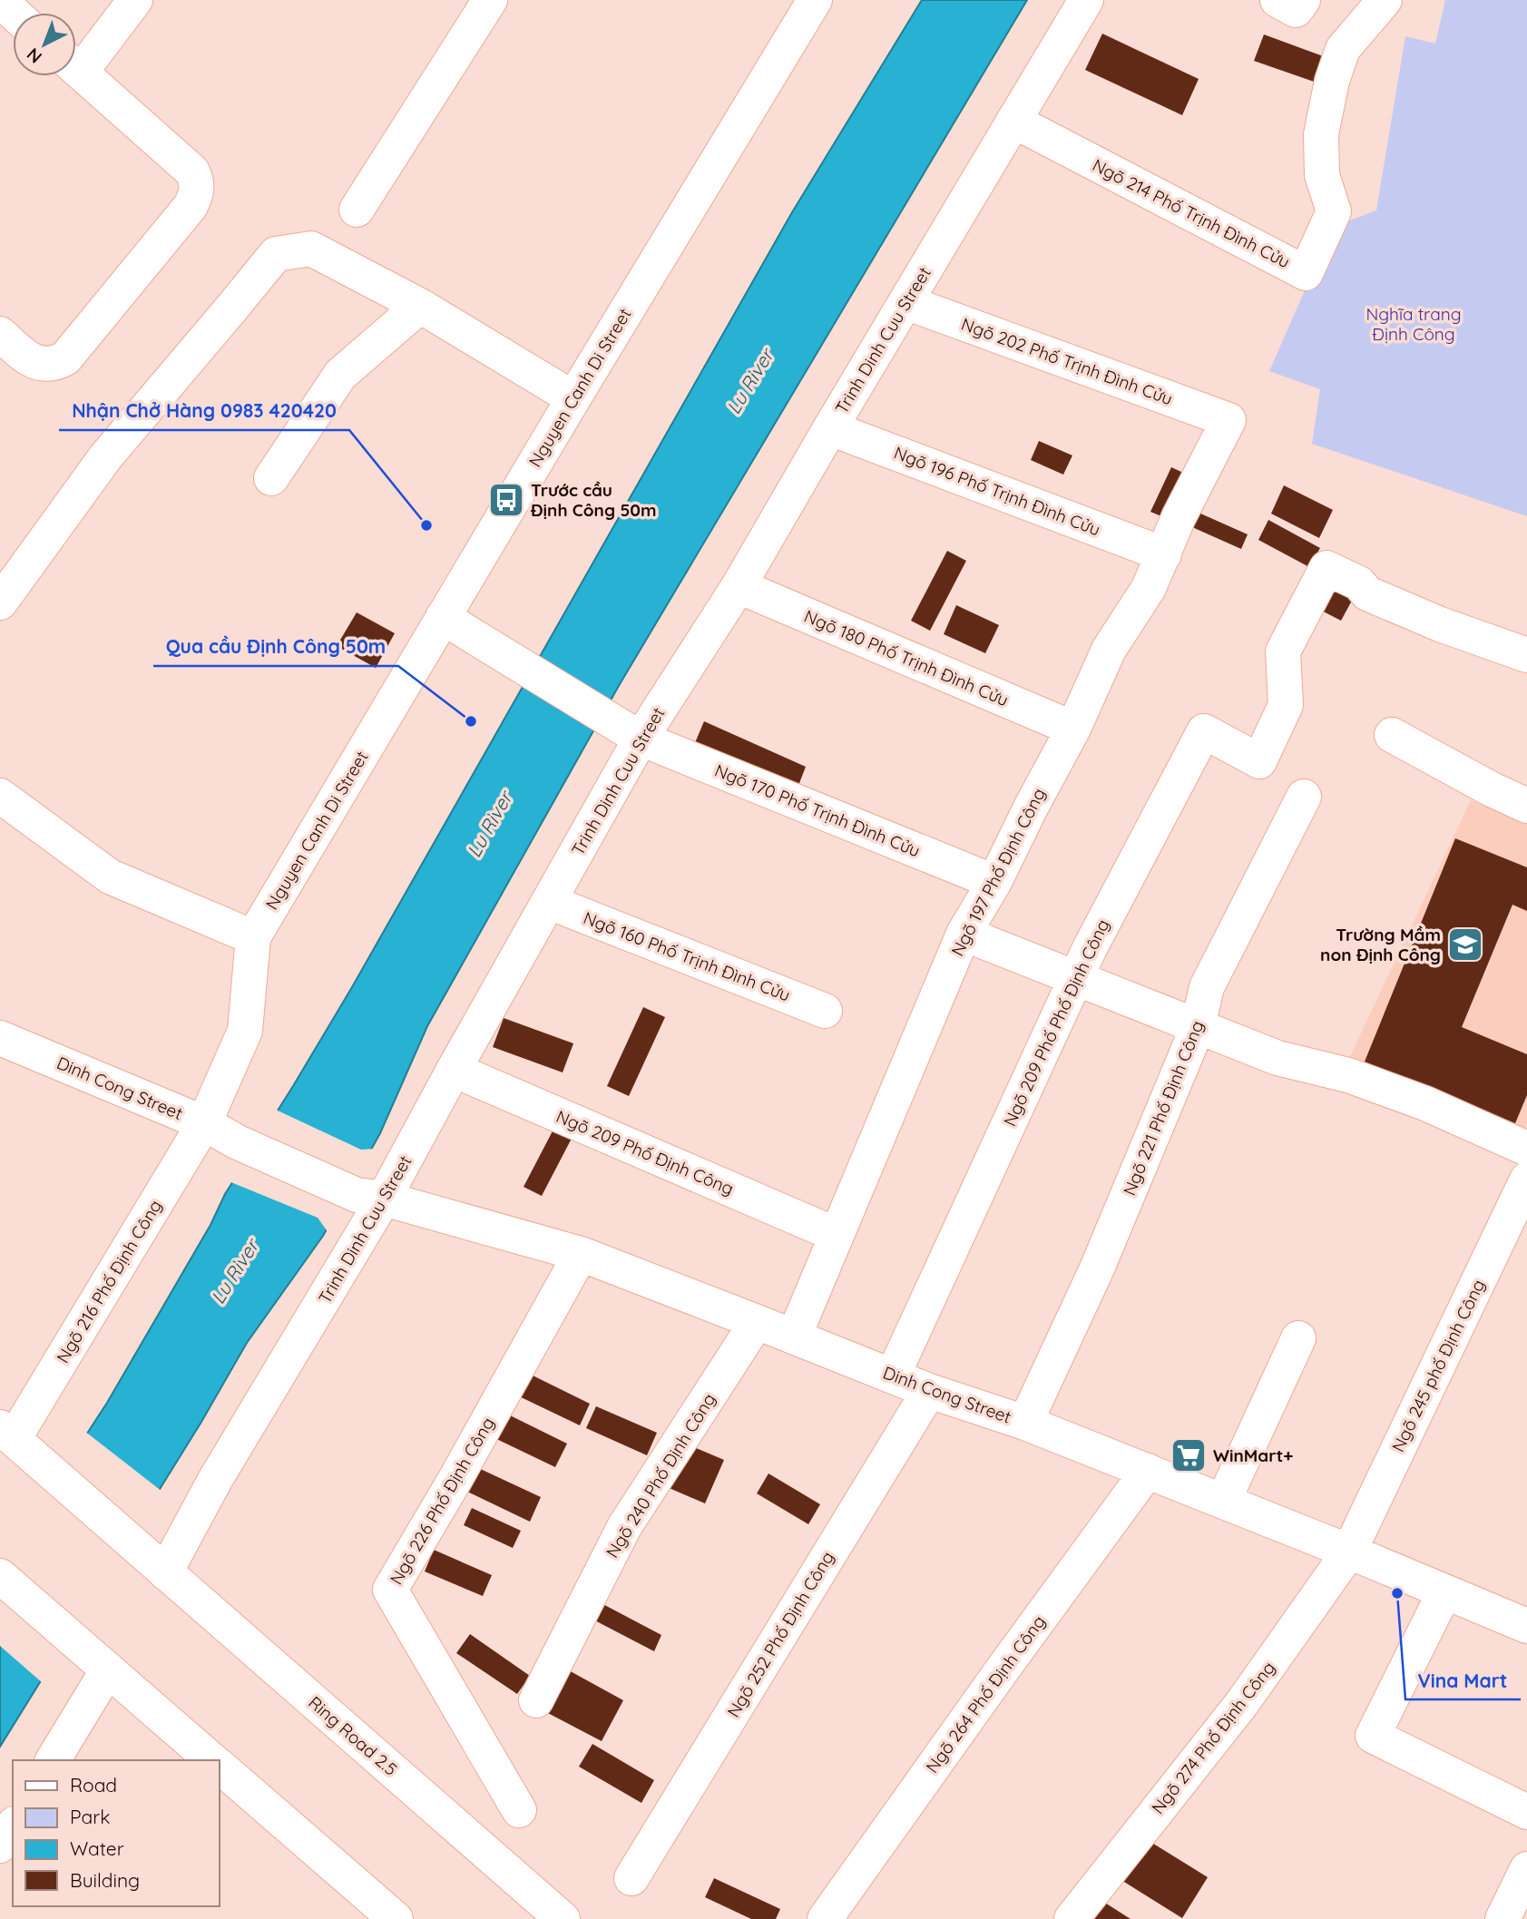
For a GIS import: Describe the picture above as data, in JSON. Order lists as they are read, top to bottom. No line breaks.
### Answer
{"streets":{"main road":["Ngõ 214 Phố Trịnh Đình Cửu","Trinh Dinh Cuu Street","Ngõ 202 Phố Trịnh Đình Cửu","Nguyen Canh Di Street","Ngõ 196 Phố Trịnh Đình Cửu","Ngõ 180 Phố Trịnh Đình Cửu","Ngõ 170 Phố Trịnh Đình Cửu","Ngõ 197 Phố Định Công","Ngõ 160 Phố Trịnh Đình Cửu","Ngõ 209 Phố Phố Định Công","Dinh Cong Street","Ngõ 221 Phố Định Công","Ngõ 209 Phố Định Công","Ngõ 216 Phố Định Công","Ngõ 245 phố Định Công","Ngõ 240 Phố Định Công","Ngõ 226 Phố Định Công","Ngõ 252 Phố Định Công","Ngõ 264 Phố Định Công","Ring Road 2.5","Ngõ 274 Phố Định Công"]},"crossings":[["Ngõ 214 Phố Trịnh Đình Cửu","Trinh Dinh Cuu Street"],["Trinh Dinh Cuu Street","Ngõ 202 Phố Trịnh Đình Cửu"],["Trinh Dinh Cuu Street","Ngõ 196 Phố Trịnh Đình Cửu"],["Trinh Dinh Cuu Street","Ngõ 180 Phố Trịnh Đình Cửu"],["Trinh Dinh Cuu Street","Ngõ 170 Phố Trịnh Đình Cửu"],["Trinh Dinh Cuu Street","Ngõ 160 Phố Trịnh Đình Cửu"],["Trinh Dinh Cuu Street","Dinh Cong Street"],["Trinh Dinh Cuu Street","Ngõ 209 Phố Định Công"],["Trinh Dinh Cuu Street","Ring Road 2.5"],["Ngõ 202 Phố Trịnh Đình Cửu","Ngõ 197 Phố Định Công"],["Nguyen Canh Di Street","Ngõ 170 Phố Trịnh Đình Cửu"],["Nguyen Canh Di Street","Dinh Cong Street"],["Nguyen Canh Di Street","Ngõ 216 Phố Định Công"],["Ngõ 196 Phố Trịnh Đình Cửu","Ngõ 197 Phố Định Công"],["Ngõ 180 Phố Trịnh Đình Cửu","Ngõ 197 Phố Định Công"],["Ngõ 170 Phố Trịnh Đình Cửu","Ngõ 197 Phố Định Công"],["Ngõ 197 Phố Định Công","Dinh Cong Street"],["Ngõ 197 Phố Định Công","Ngõ 209 Phố Định Công"],["Ngõ 209 Phố Phố Định Công","Dinh Cong Street"],["Dinh Cong Street","Ngõ 221 Phố Định Công"],["Dinh Cong Street","Ngõ 216 Phố Định Công"],["Dinh Cong Street","Ngõ 245 phố Định Công"],["Dinh Cong Street","Ngõ 240 Phố Định Công"],["Dinh Cong Street","Ngõ 226 Phố Định Công"],["Dinh Cong Street","Ngõ 252 Phố Định Công"],["Dinh Cong Street","Ngõ 264 Phố Định Công"],["Dinh Cong Street","Ngõ 274 Phố Định Công"],["Ngõ 216 Phố Định Công","Ring Road 2.5"],["Ngõ 245 phố Định Công","Ngõ 274 Phố Định Công"]],"water":["Lu River"],"parks":["Nghĩa trang Định Công"],"places":{"bus stop":["Trước cầu Định Công 50m"],"other":["Nhận Chở Hàng 0983 420420","Qua cầu Định Công 50m","Vina Mart"],"school or university":["Trường Mầm non Định Công"],"supermarket":["WinMart+"]},"legend":["Road","Park","Water","Building"],"north":"bottom left"}
